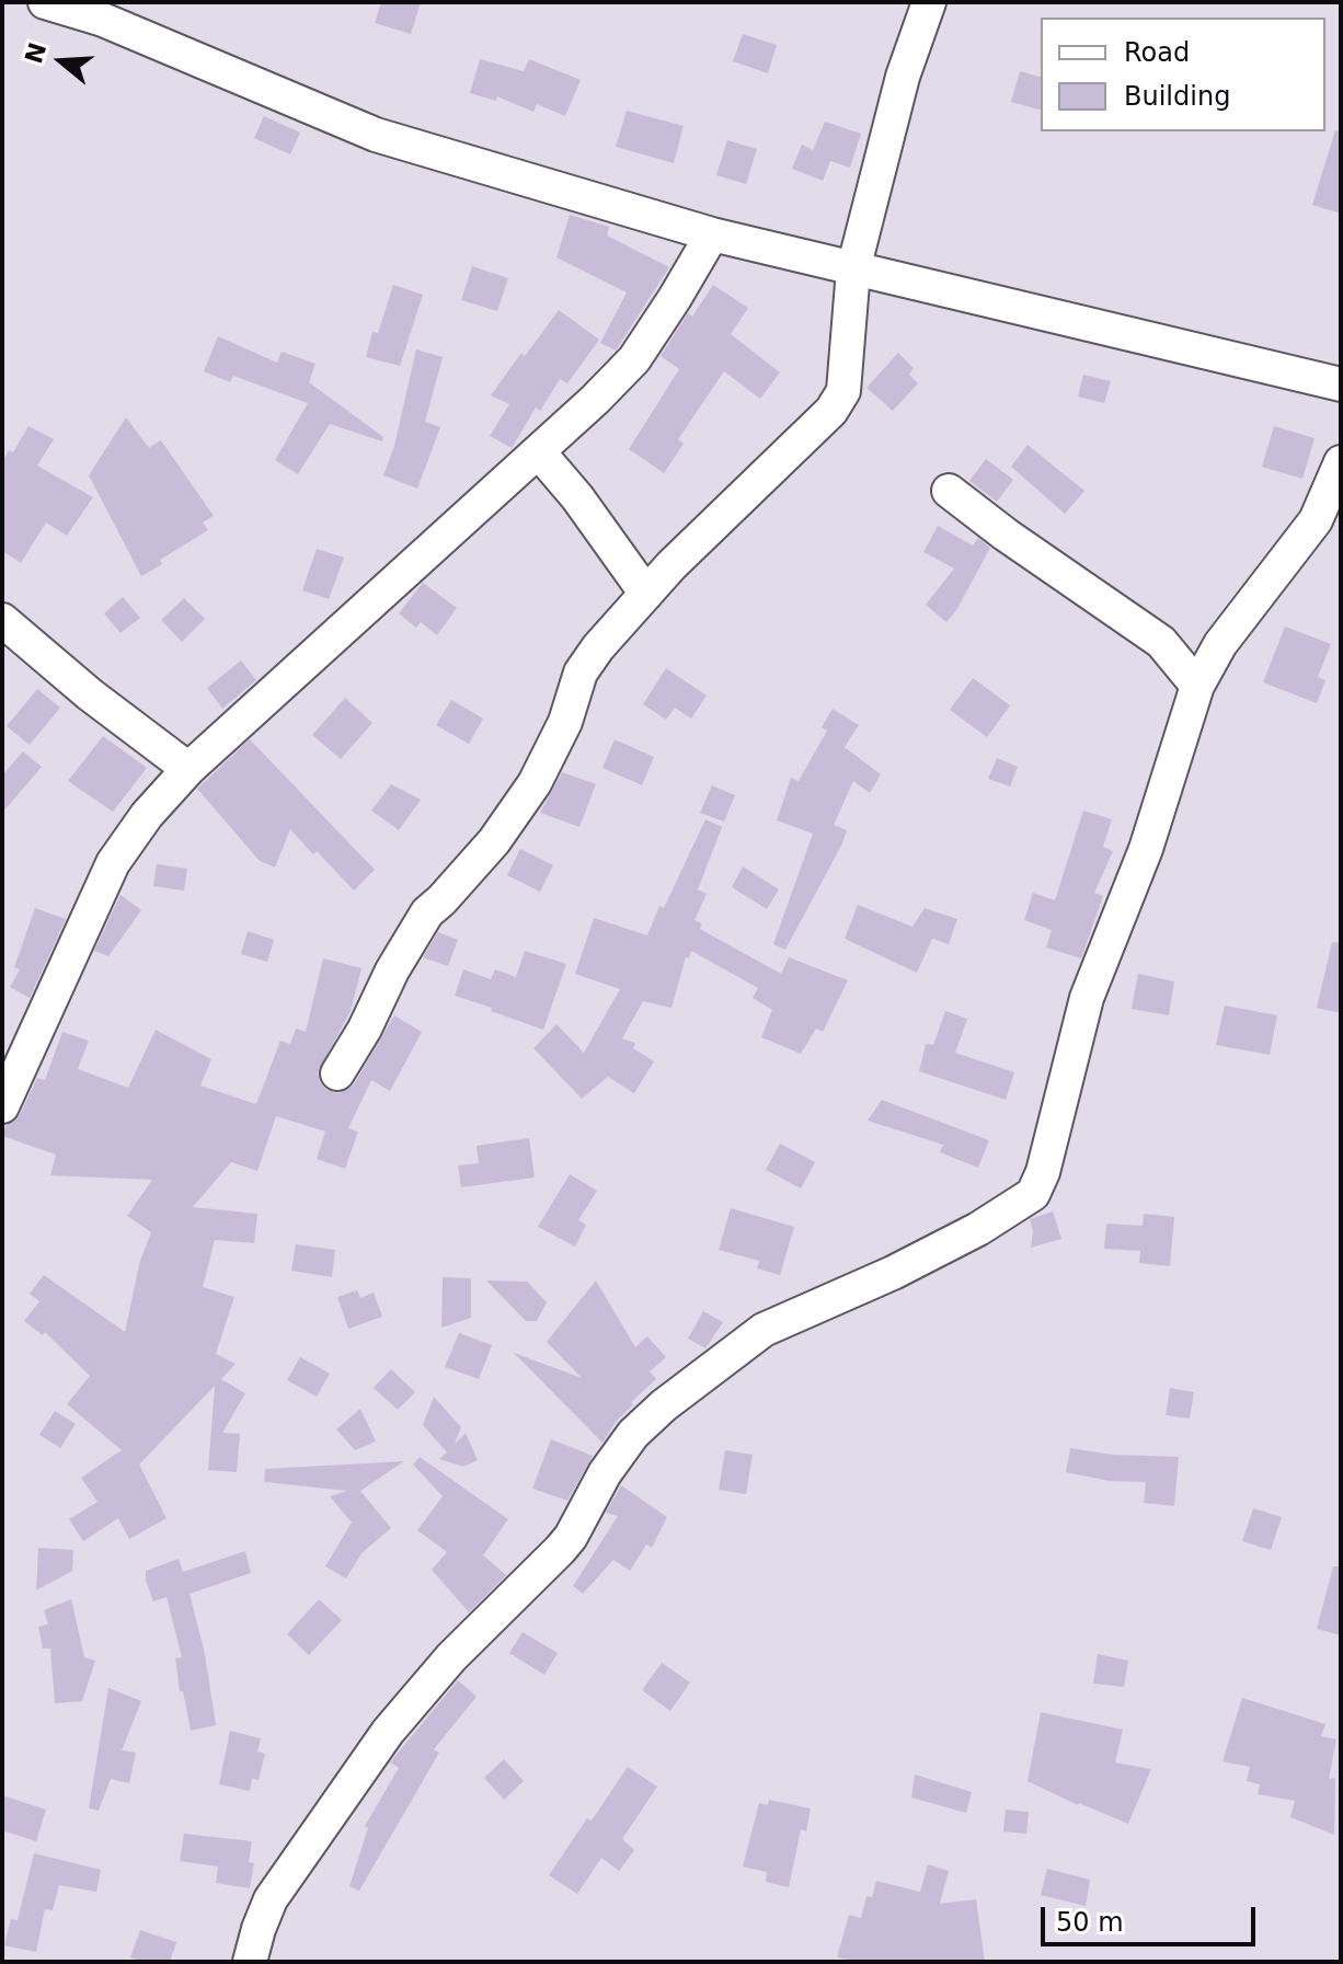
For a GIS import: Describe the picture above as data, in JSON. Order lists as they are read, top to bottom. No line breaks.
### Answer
{"legend":["Road","Building"],"scale_bar":"50 m","north":"left"}
